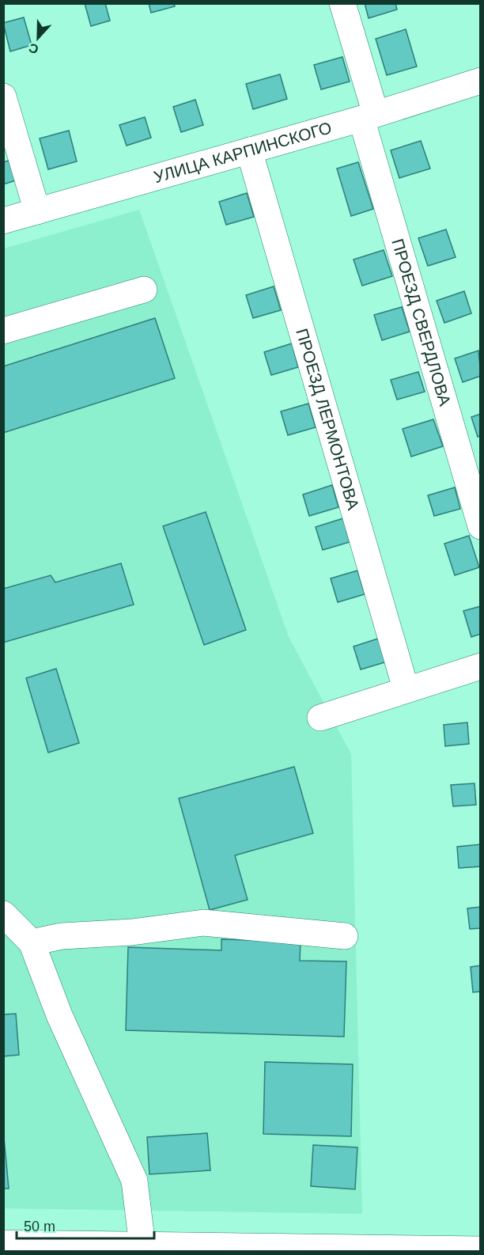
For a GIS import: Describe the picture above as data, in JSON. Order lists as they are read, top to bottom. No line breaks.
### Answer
{"streets":{"street":["УЛИЦА КАРПИНСКОГО","ПРОЕЗД СВЕРДЛОВА","ПРОЕЗД ЛЕРМОНТОВА"]},"crossings":[["УЛИЦА КАРПИНСКОГО","ПРОЕЗД СВЕРДЛОВА"],["УЛИЦА КАРПИНСКОГО","ПРОЕЗД ЛЕРМОНТОВА"]],"scale_bar":"50 m","north":"bottom"}
